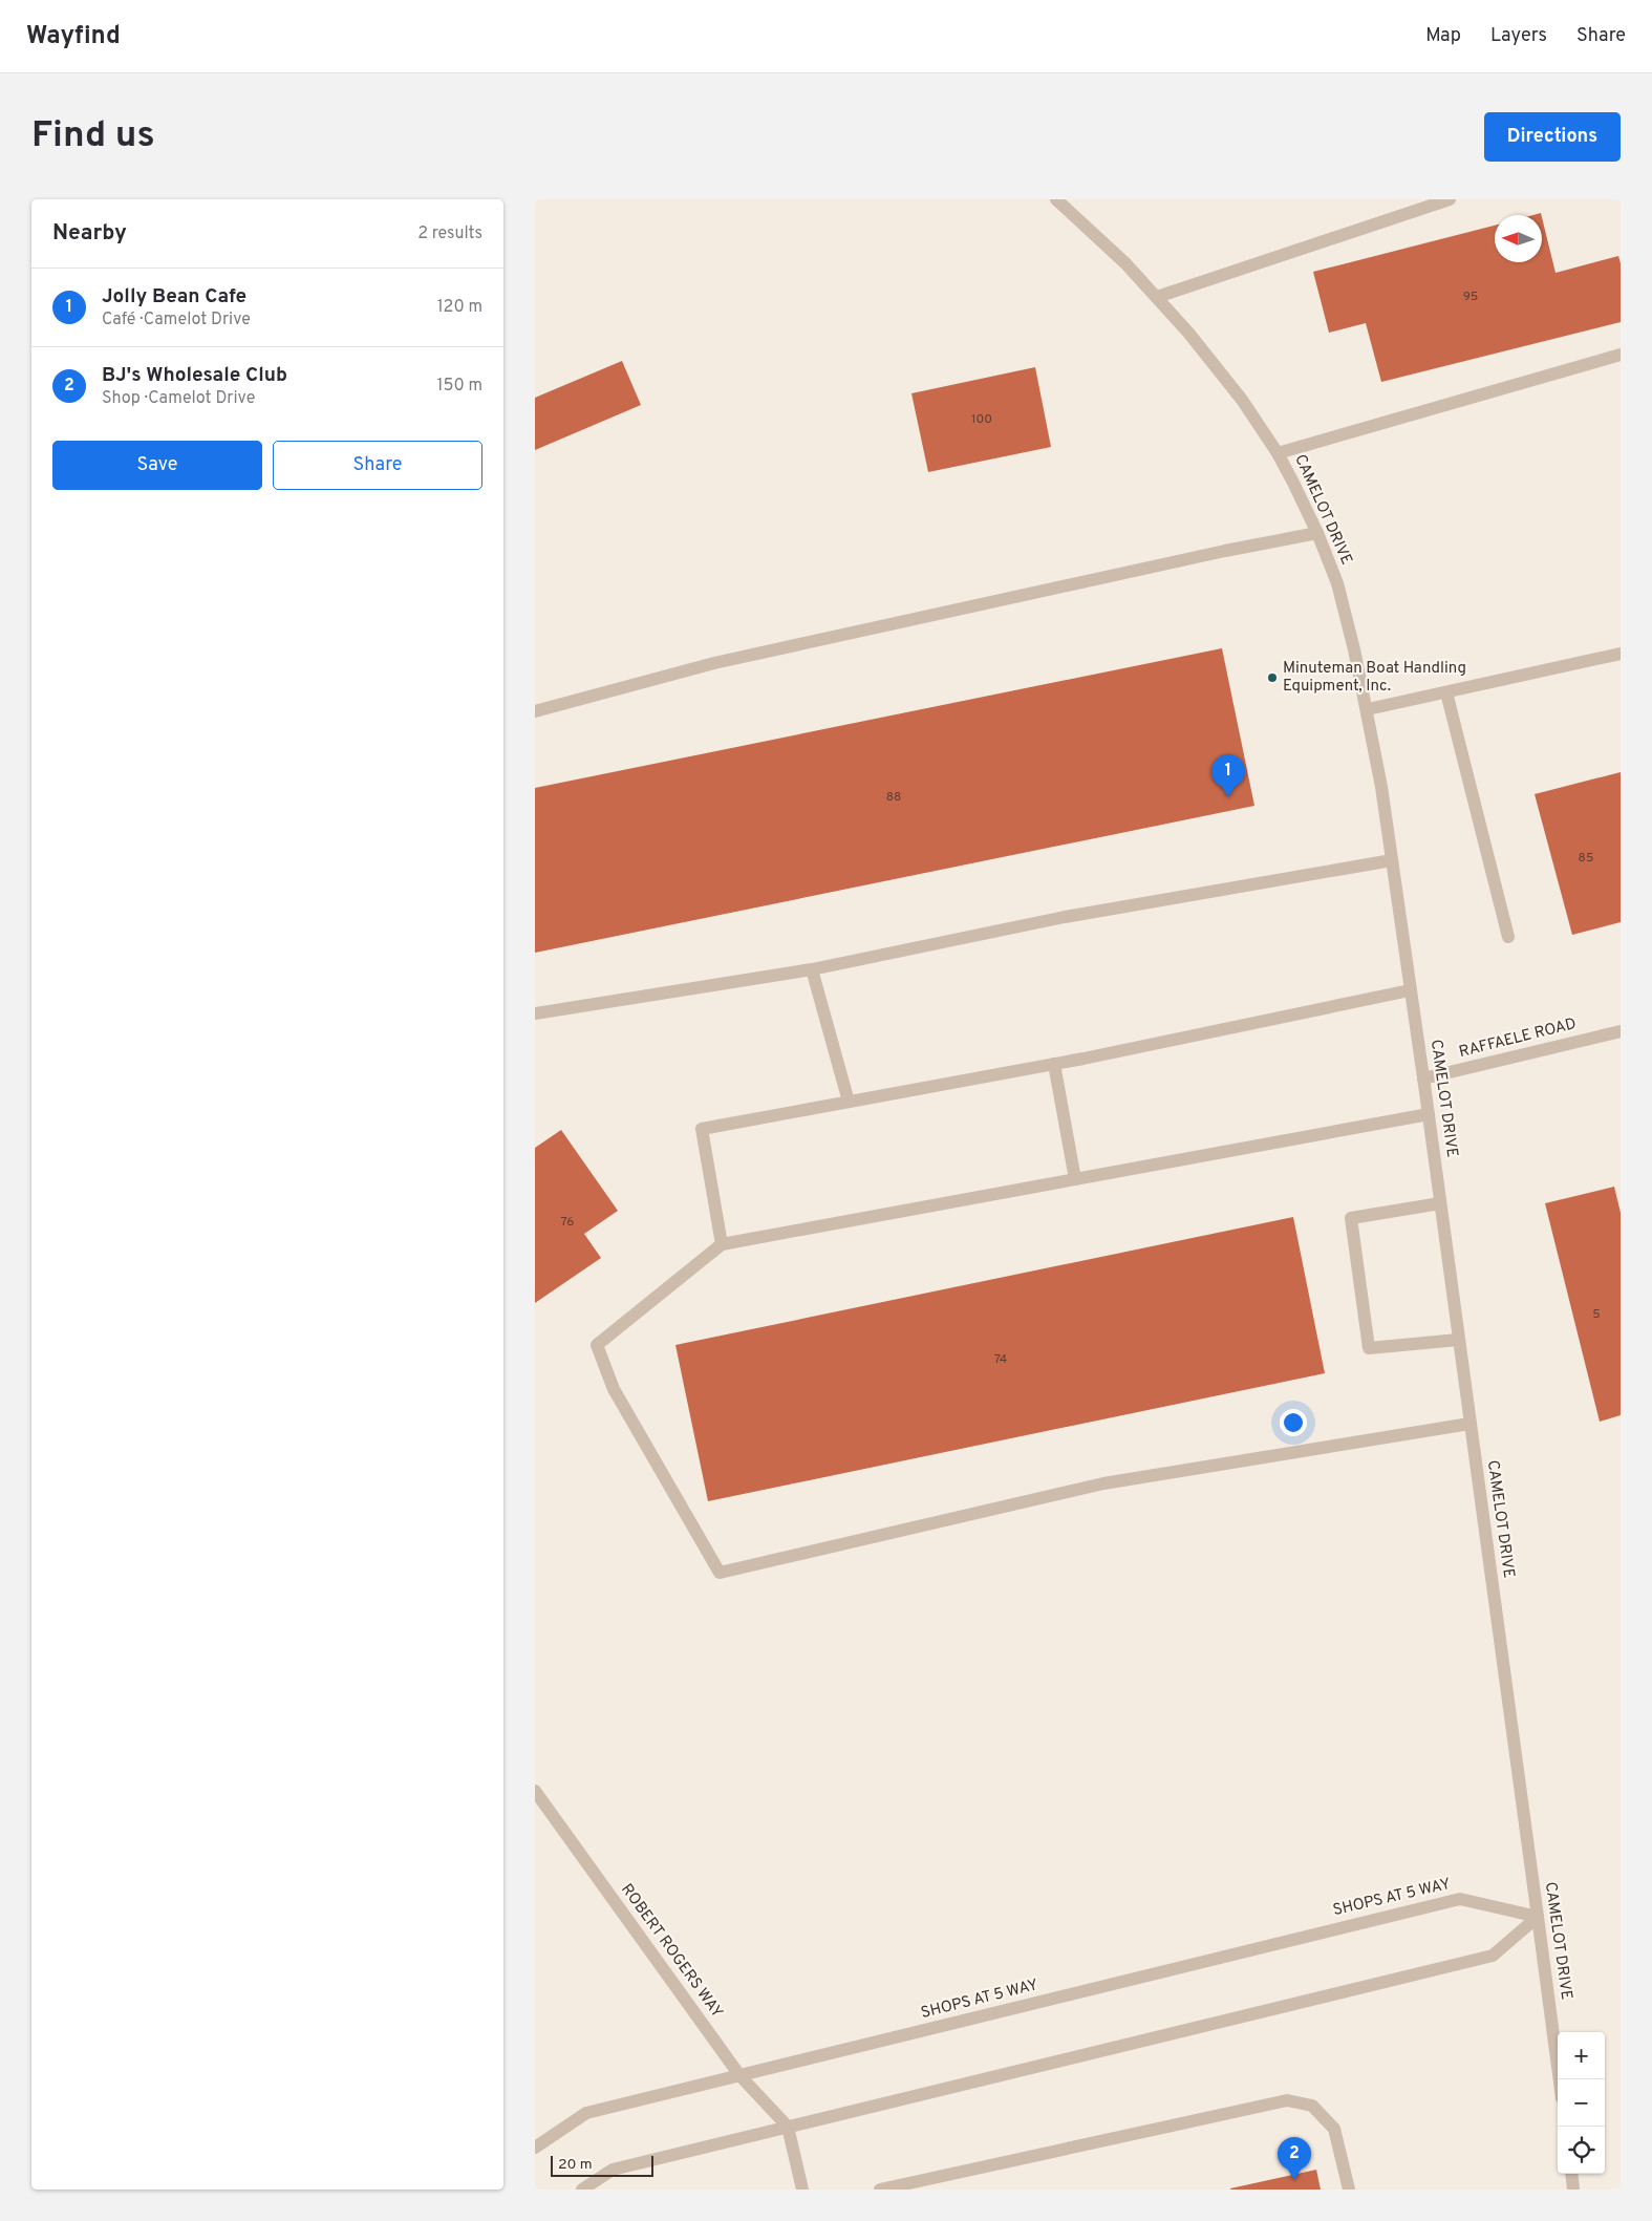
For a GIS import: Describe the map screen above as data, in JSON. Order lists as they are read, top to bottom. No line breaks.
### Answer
{"streets":{"street":["CAMELOT DRIVE","RAFFAELE ROAD","SHOPS AT 5 WAY","ROBERT ROGERS WAY"]},"crossings":[["CAMELOT DRIVE","RAFFAELE ROAD"],["CAMELOT DRIVE","SHOPS AT 5 WAY"],["SHOPS AT 5 WAY","ROBERT ROGERS WAY"]],"places":["Minuteman Boat Handling Equipment, Inc."],"house_numbers":["95","100","88","85","76","5","74"],"scale_bar":"20 m","north":"left","page":{"header":"Wayfind","nav":["Map","Layers","Share"],"buttons":["Directions",["Save","Share"]],"title":"Find us","heading":["Nearby","2 results"],"list":[{"mark":"1","name":"Jolly Bean Cafe","note":"Café · Camelot Drive","value":"120 m"},{"mark":"2","name":"BJ's Wholesale Club","note":"Shop · Camelot Drive","value":"150 m"}],"pins":["1","2"],"map_buttons":["+","−"],"scale":"20 m"}}
